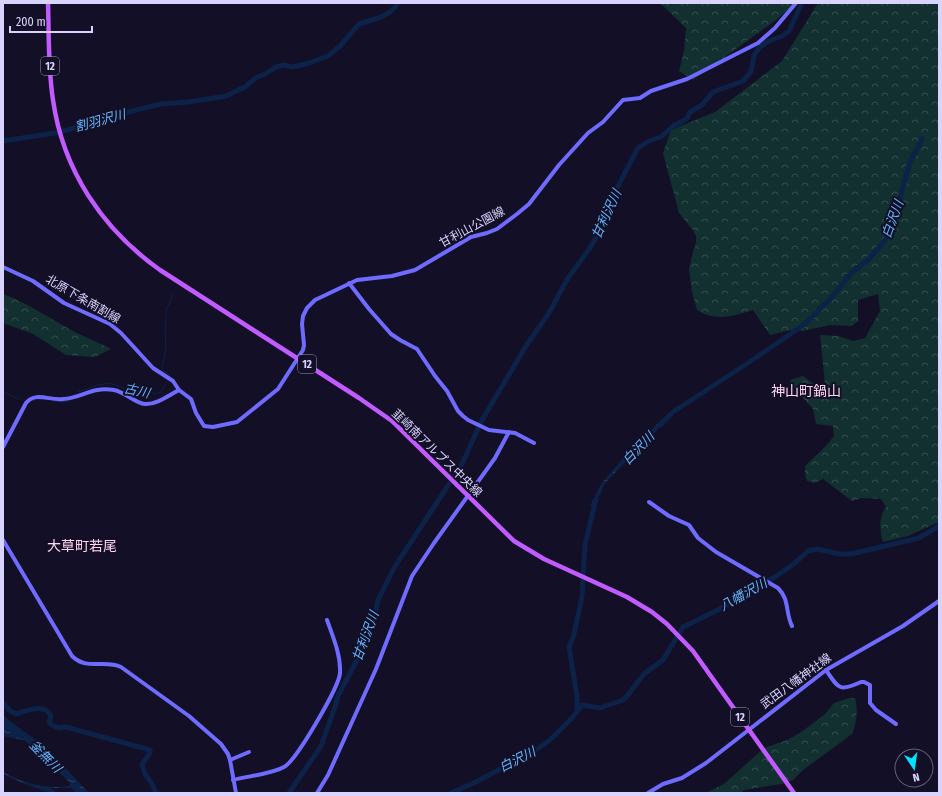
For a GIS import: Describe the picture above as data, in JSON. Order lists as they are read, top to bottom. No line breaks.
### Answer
{"streets":{"main road":["12","甘利山公園線","北原下条南割線","韮崎南アルプス中央線","武田八幡神社線"]},"crossings":[["甘利山公園線","北原下条南割線"],["甘利山公園線","韮崎南アルプス中央線"],["韮崎南アルプス中央線","武田八幡神社線"]],"districts":["神山町鍋山","大草町若尾"],"water":["割羽沢川","甘利沢川","白沢川","古川","八幡沢川","釜無川"],"scale_bar":"200 m","north":"bottom"}
